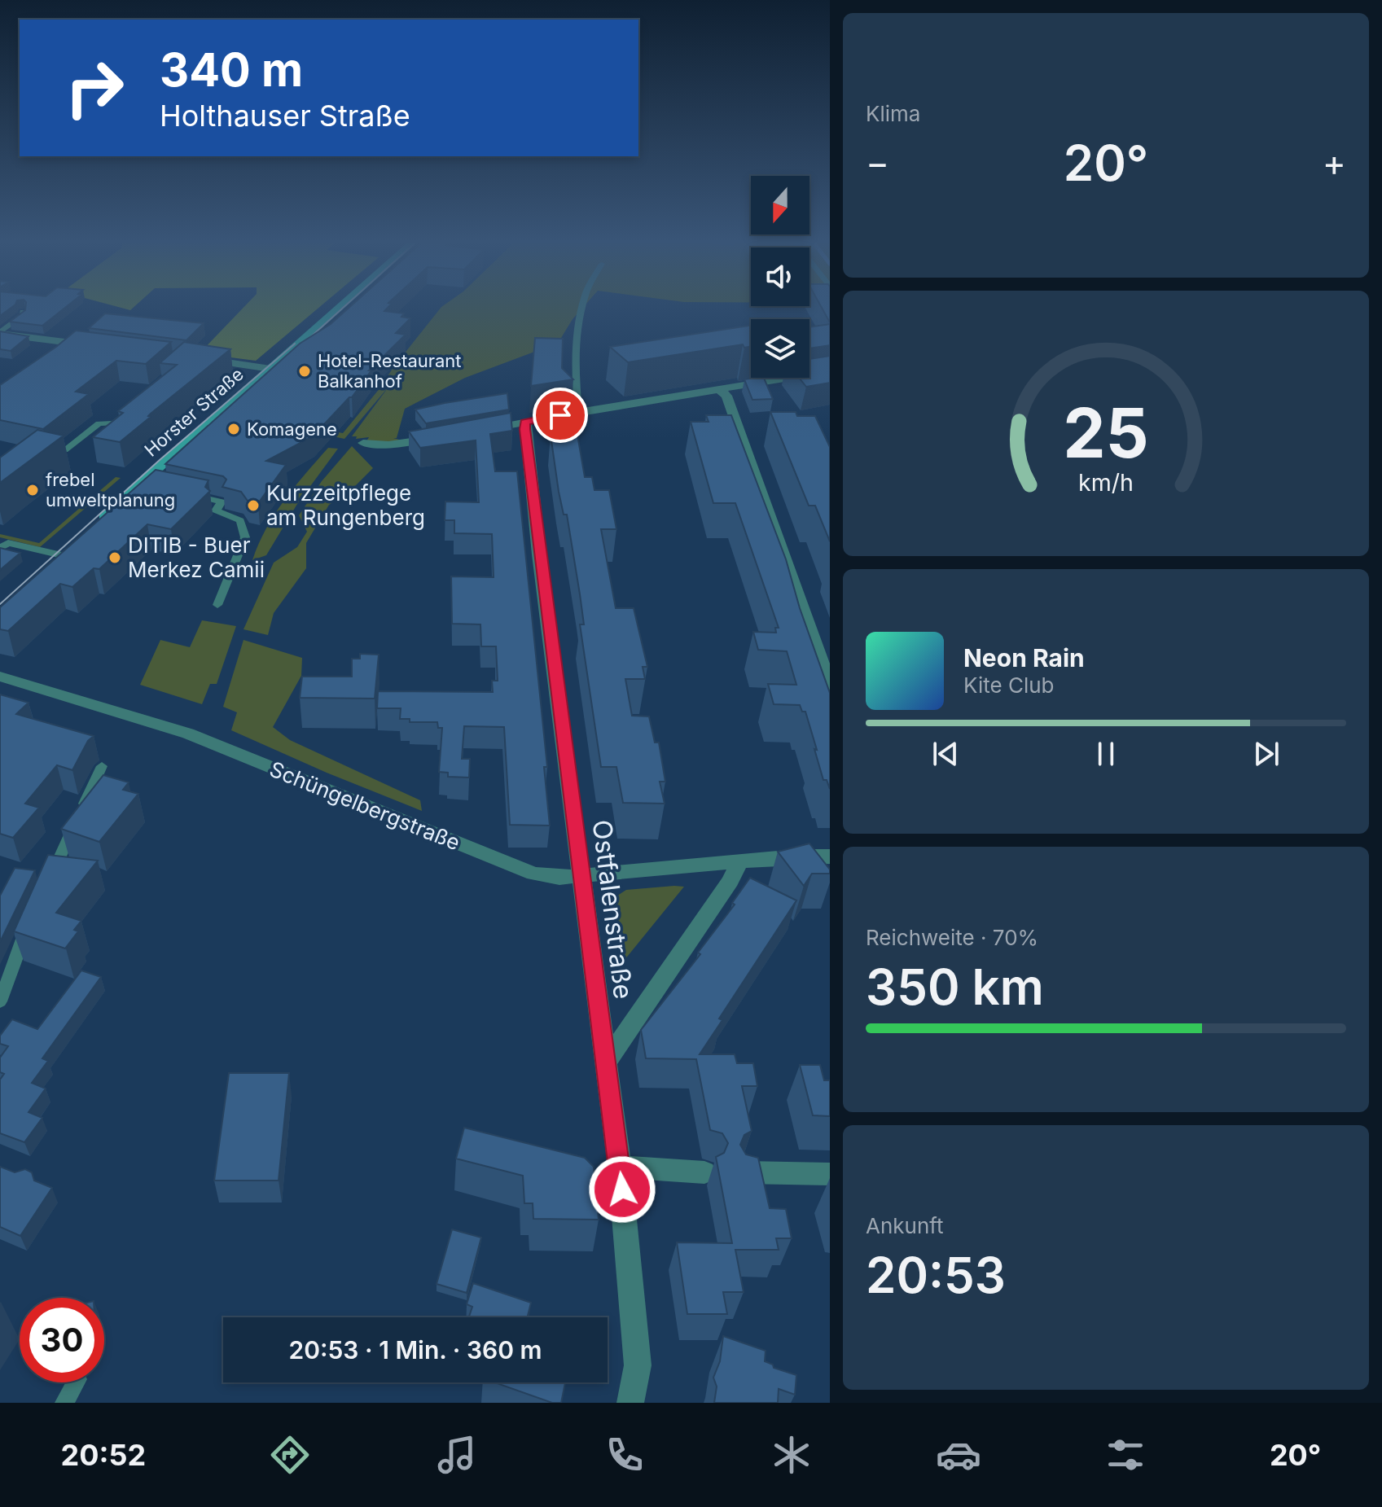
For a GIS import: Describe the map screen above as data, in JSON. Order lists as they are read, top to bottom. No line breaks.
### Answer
{"streets":{"main road":["Horster Straße"],"street":["Schüngelbergstraße","Ostfalenstraße"]},"crossings":[["Schüngelbergstraße","Ostfalenstraße"]],"places":["Hotel-Restaurant Balkanhof","Komagene","frebel umweltplanung","Kurzzeitpflege am Rungenberg","DITIB - Buer Merkez Camii"],"north":"bottom","page":{"tile":["Klima",["Reichweite · 70%","350 km"],["Ankunft","20:53"]],"turn":["340 m","Holthauser Straße"],"heat":["−","20°","+"],"song":["Neon Rain","Kite Club"],"limit":"30","trip":"20:53 · 1 Min. · 360 m","tabs":["20:52","20°"],"gauge":["25","km/h"]}}
